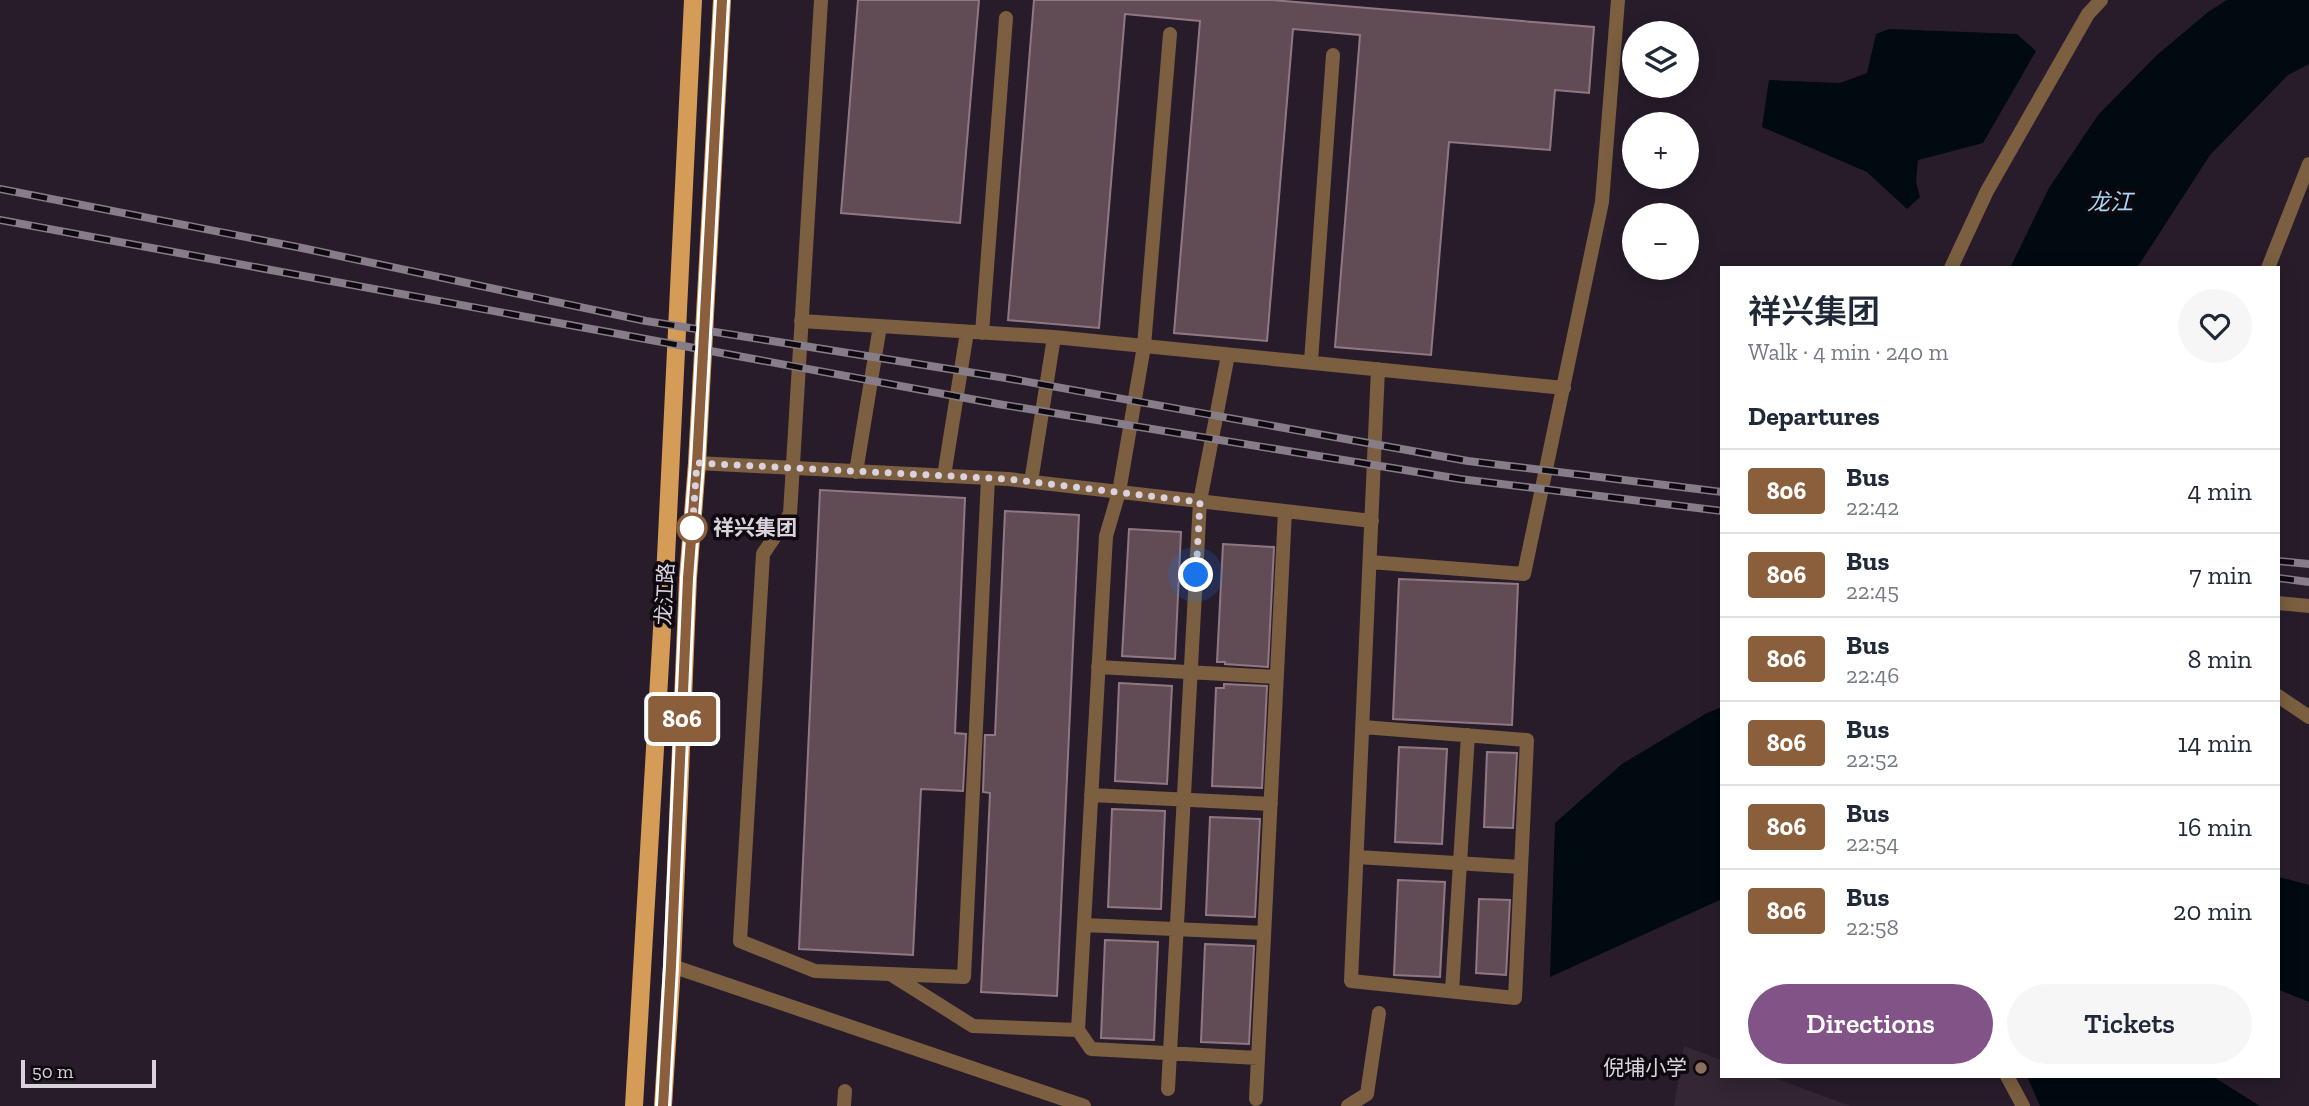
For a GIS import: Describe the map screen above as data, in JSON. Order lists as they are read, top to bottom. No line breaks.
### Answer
{"streets":{"main road":["龙江路"]},"water":["龙江"],"places":["祥兴集团","倪埔小学"],"lines":["bus line 806"],"scale_bar":"50 m","page":{"on_map":"806","map_buttons":["+","−"],"heading":[["祥兴集团","Walk · 4 min · 240 m"],"Departures"],"list":[{"mark":"806","name":"Bus","note":"22:42","value":"4 min"},{"mark":"806","name":"Bus","note":"22:45","value":"7 min"},{"mark":"806","name":"Bus","note":"22:46","value":"8 min"},{"mark":"806","name":"Bus","note":"22:52","value":"14 min"},{"mark":"806","name":"Bus","note":"22:54","value":"16 min"},{"mark":"806","name":"Bus","note":"22:58","value":"20 min"}],"buttons":["Directions","Tickets"],"scale":"50 m"}}
